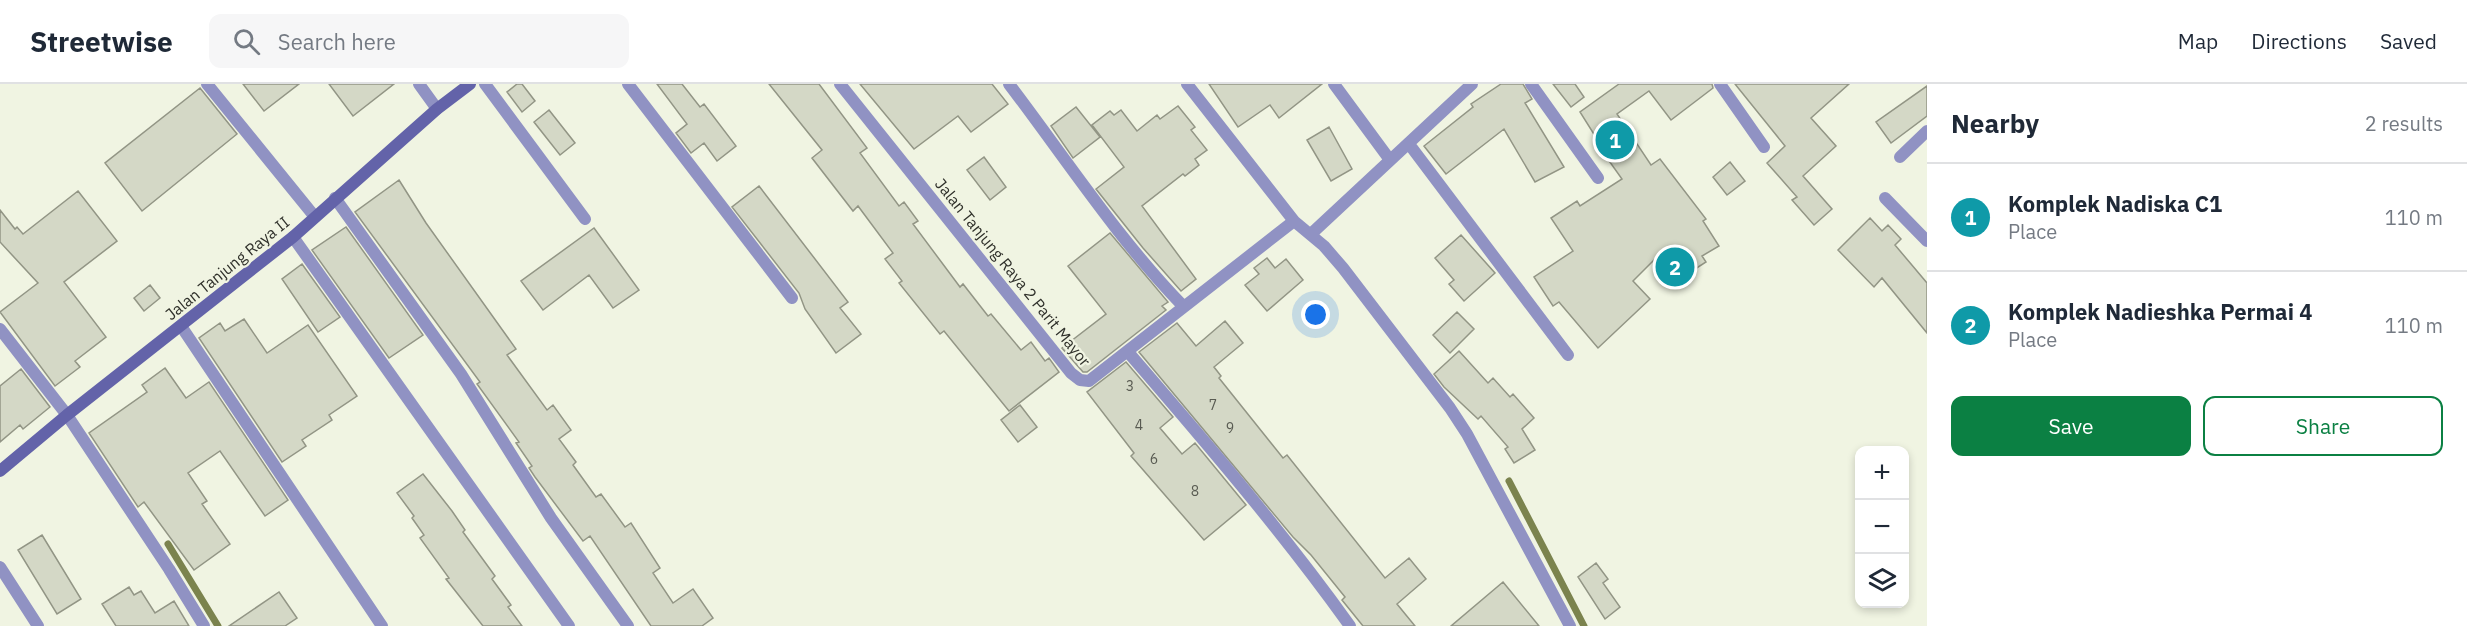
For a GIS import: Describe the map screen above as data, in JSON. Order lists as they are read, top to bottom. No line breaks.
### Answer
{"streets":{"street":["Jalan Tanjung Raya II","Jalan Tanjung Raya 2 Parit Mayor"]},"house_numbers":["3","7","4","9","6","8"],"page":{"header":"Streetwise","search":"Search here","nav":["Map","Directions","Saved"],"heading":["Nearby","2 results"],"pins":["1","2"],"list":[{"mark":"1","name":"Komplek Nadiska C1","note":"Place","value":"110 m"},{"mark":"2","name":"Komplek Nadieshka Permai 4","note":"Place","value":"110 m"}],"buttons":["Save","Share"],"map_buttons":["+","−"]}}
